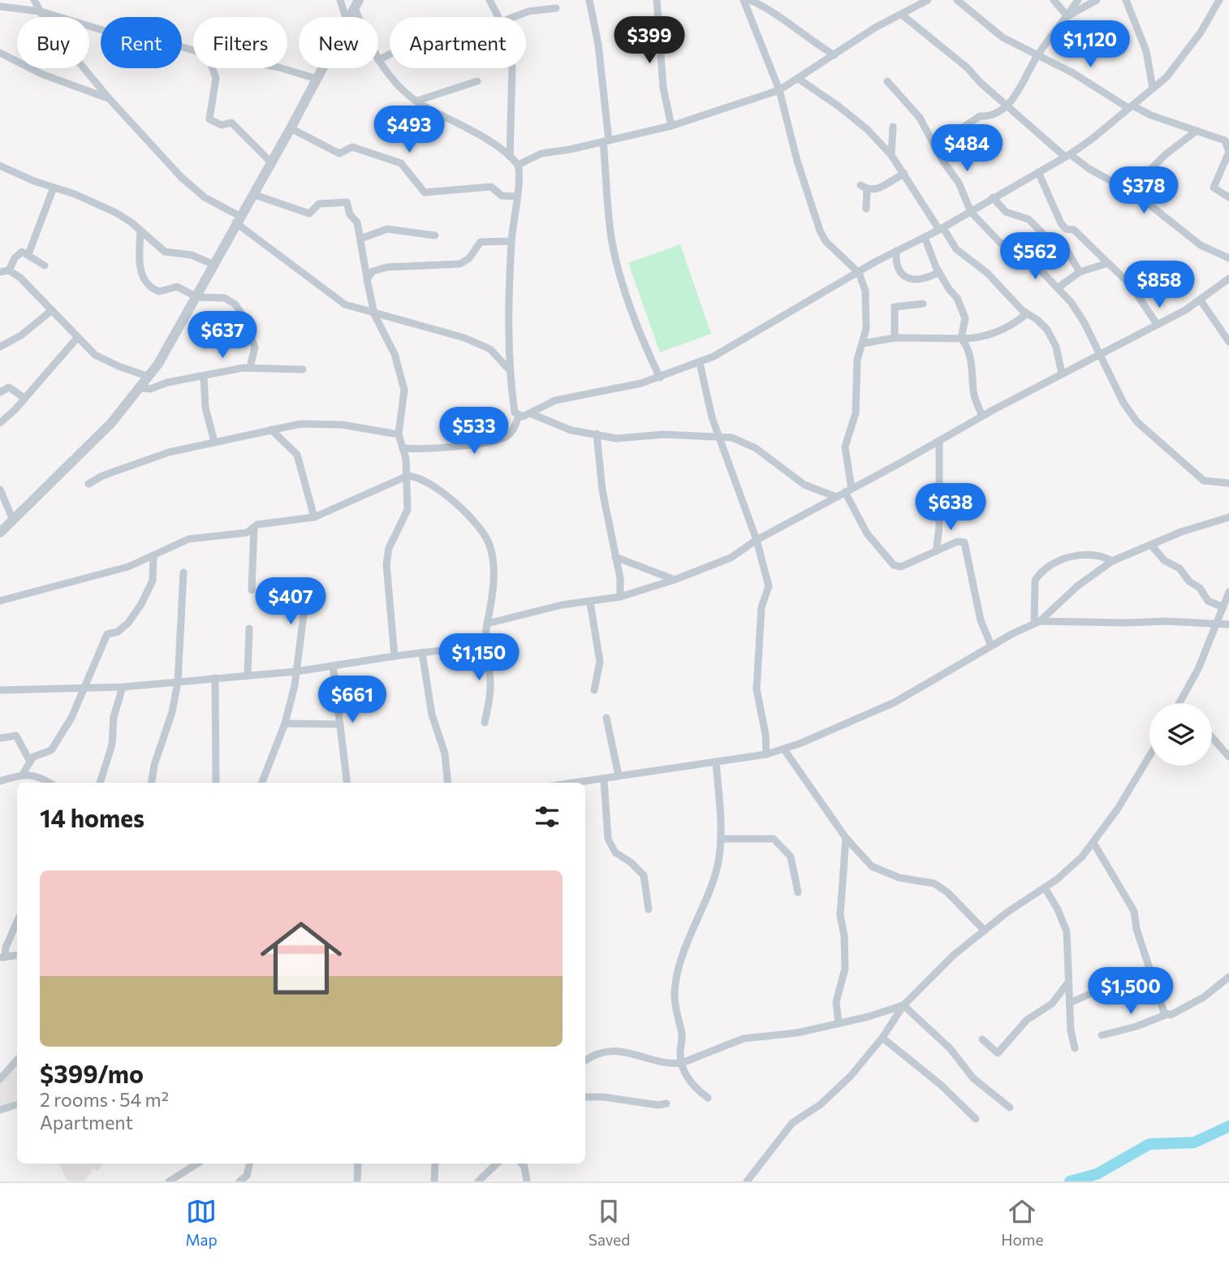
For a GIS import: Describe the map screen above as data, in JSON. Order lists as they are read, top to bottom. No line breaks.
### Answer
{"page":{"price":["$399","$1,120","$493","$484","$378","$562","$858","$637","$533","$638","$407","$1,150","$661","$1,500"],"chip":["Buy","Rent","Filters","New","Apartment"],"heading":"14 homes","list":[{"name":"$399/mo","note":"2 rooms · 54 m² · Apartment"}],"tabs":["Map","Saved","Home"]}}
